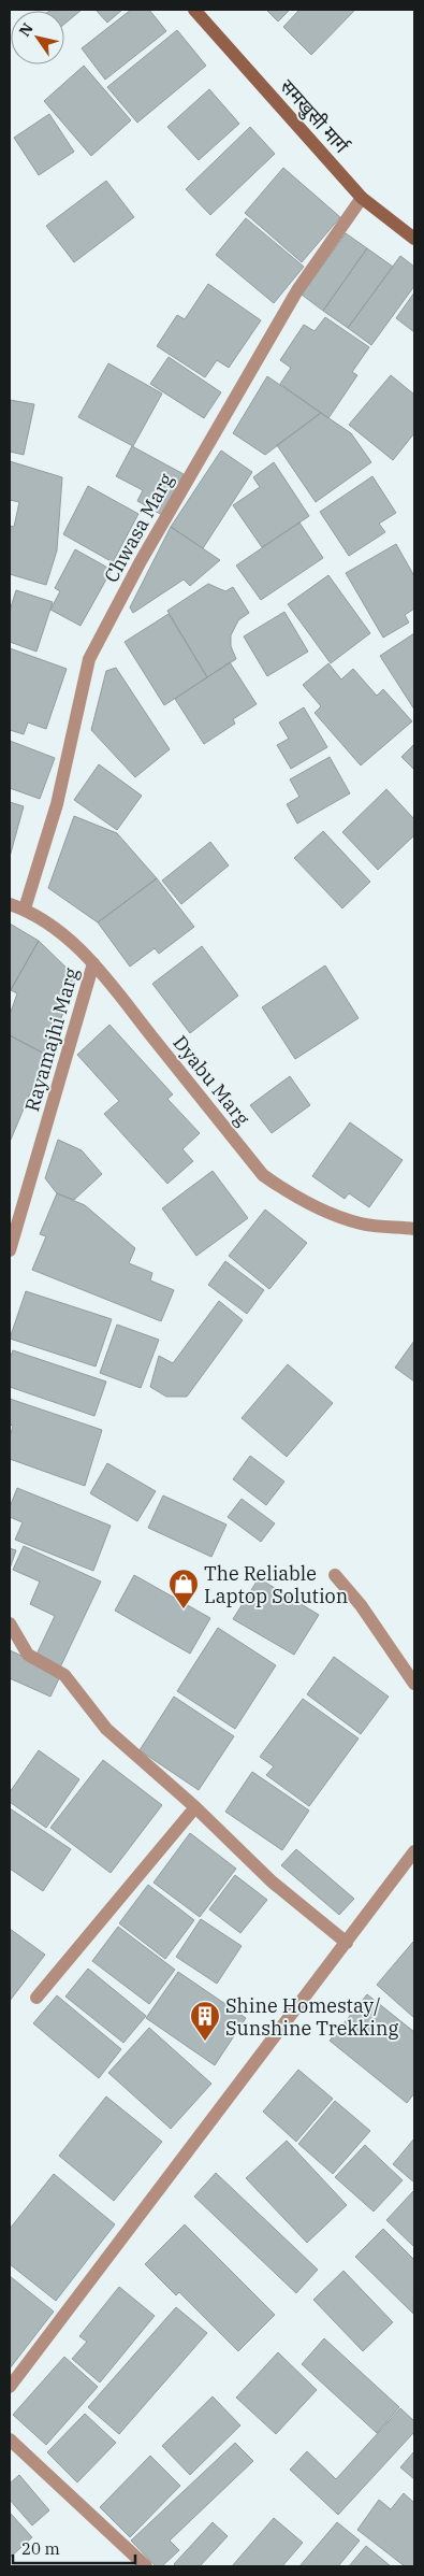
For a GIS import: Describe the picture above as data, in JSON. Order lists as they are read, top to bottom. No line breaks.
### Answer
{"streets":{"main road":["समखुसी मार्ग"],"street":["Chwasa Marg","Rayamajhi Marg","Dyabu Marg"]},"crossings":[["समखुसी मार्ग","Chwasa Marg"],["Chwasa Marg","Dyabu Marg"],["Rayamajhi Marg","Dyabu Marg"]],"places":{"shop":["The Reliable Laptop Solution"],"building":["Shine Homestay/ Sunshine Trekking"]},"scale_bar":"20 m","north":"top left"}
